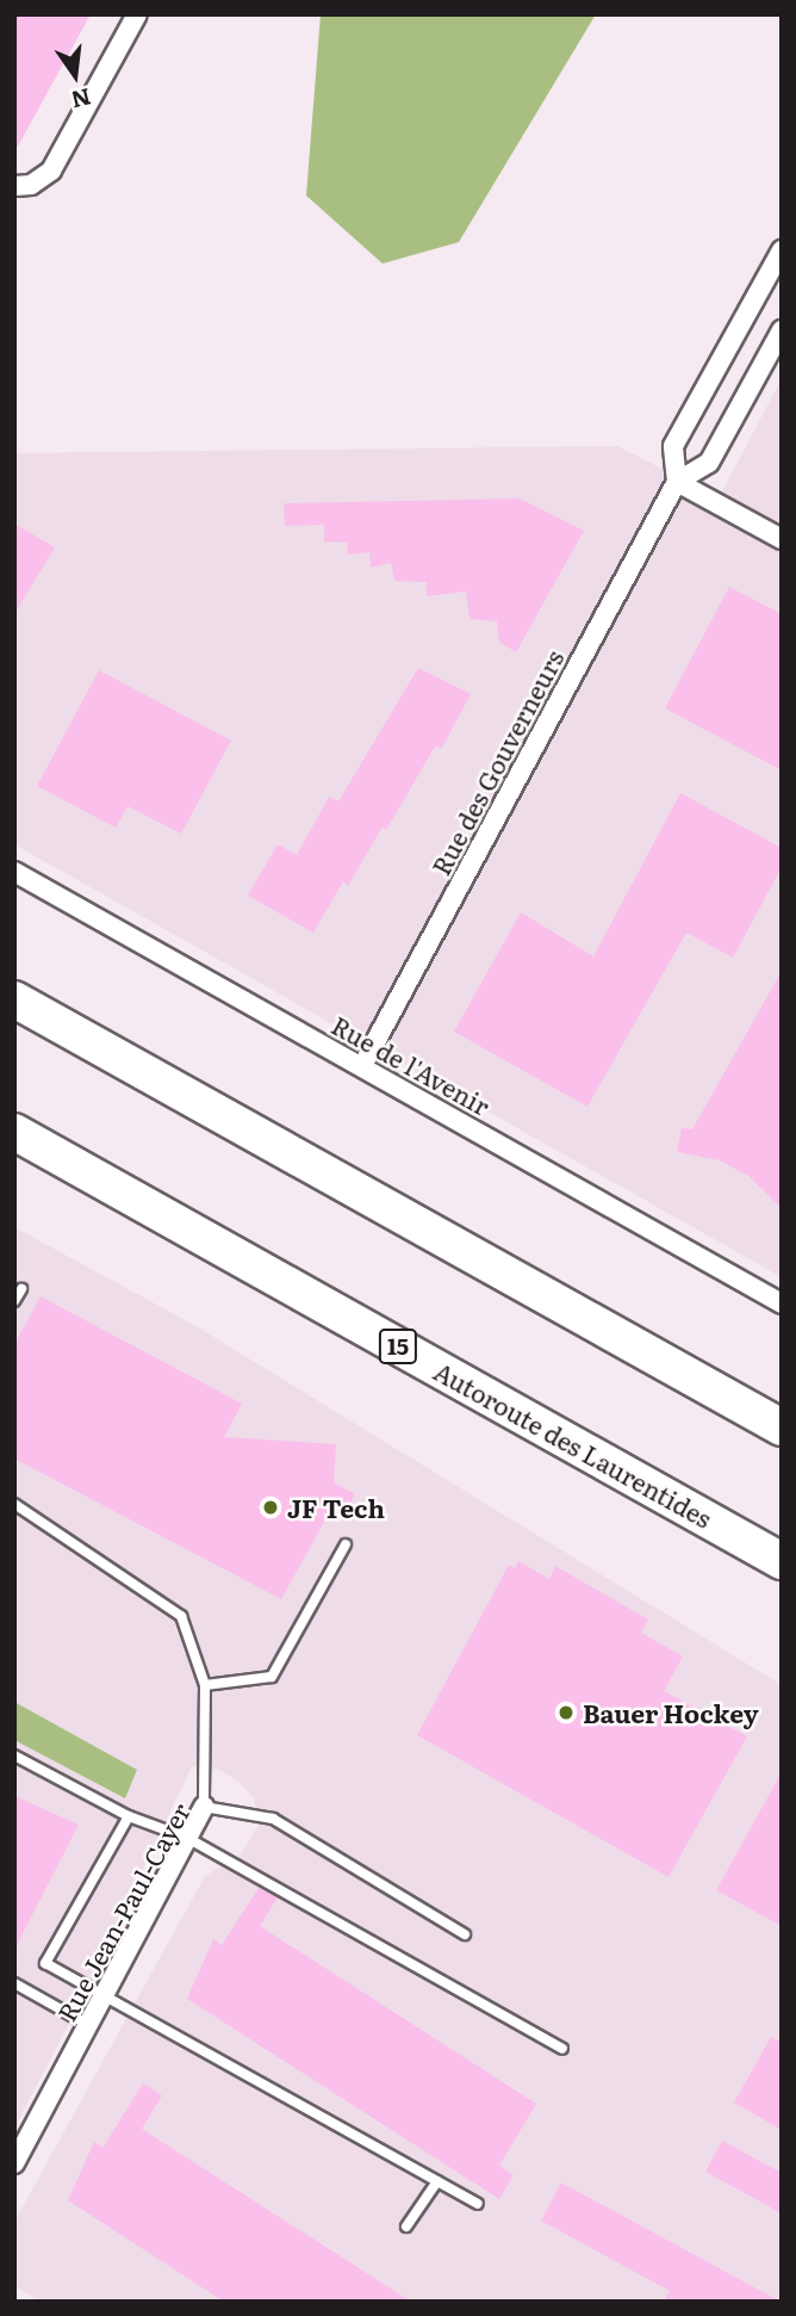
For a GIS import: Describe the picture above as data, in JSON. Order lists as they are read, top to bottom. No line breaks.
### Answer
{"streets":{"highway":["15","Autoroute des Laurentides"],"street":["Rue des Gouverneurs","Rue de l'Avenir","Rue Jean-Paul-Cayer"]},"crossings":[["Rue des Gouverneurs","Rue de l'Avenir"]],"places":["JF Tech","Bauer Hockey"],"north":"bottom"}
